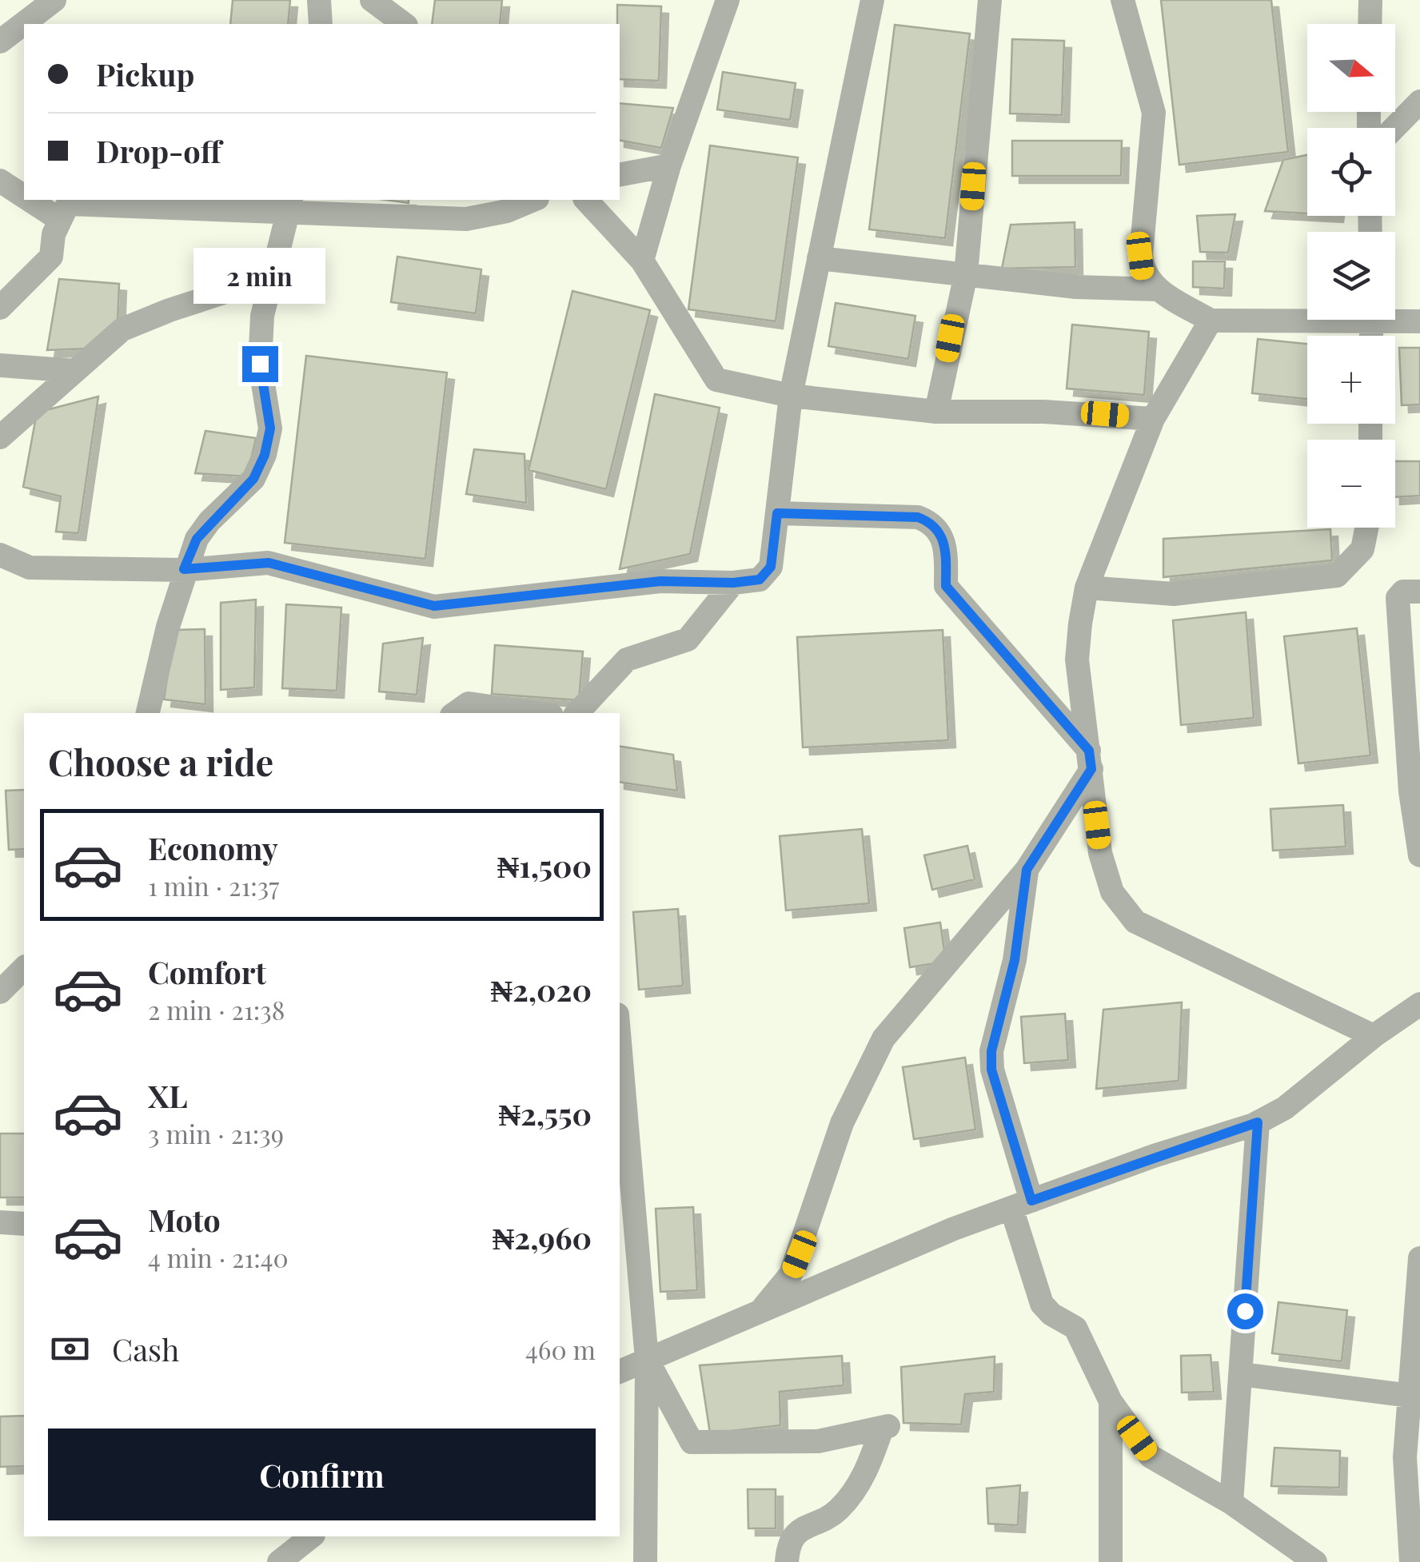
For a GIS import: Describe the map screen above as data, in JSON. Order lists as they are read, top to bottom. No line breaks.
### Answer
{"north":"right","page":{"map_buttons":["+","−"],"banner":["Pickup","Drop-off"],"bubble":"2 min","heading":"Choose a ride","list":[{"name":"Economy","note":"1 min · 21:37","value":"₦1,500"},{"name":"Comfort","note":"2 min · 21:38","value":"₦2,020"},{"name":"XL","note":"3 min · 21:39","value":"₦2,550"},{"name":"Moto","note":"4 min · 21:40","value":"₦2,960"}],"pay":["Cash","460 m"],"buttons":"Confirm"}}
